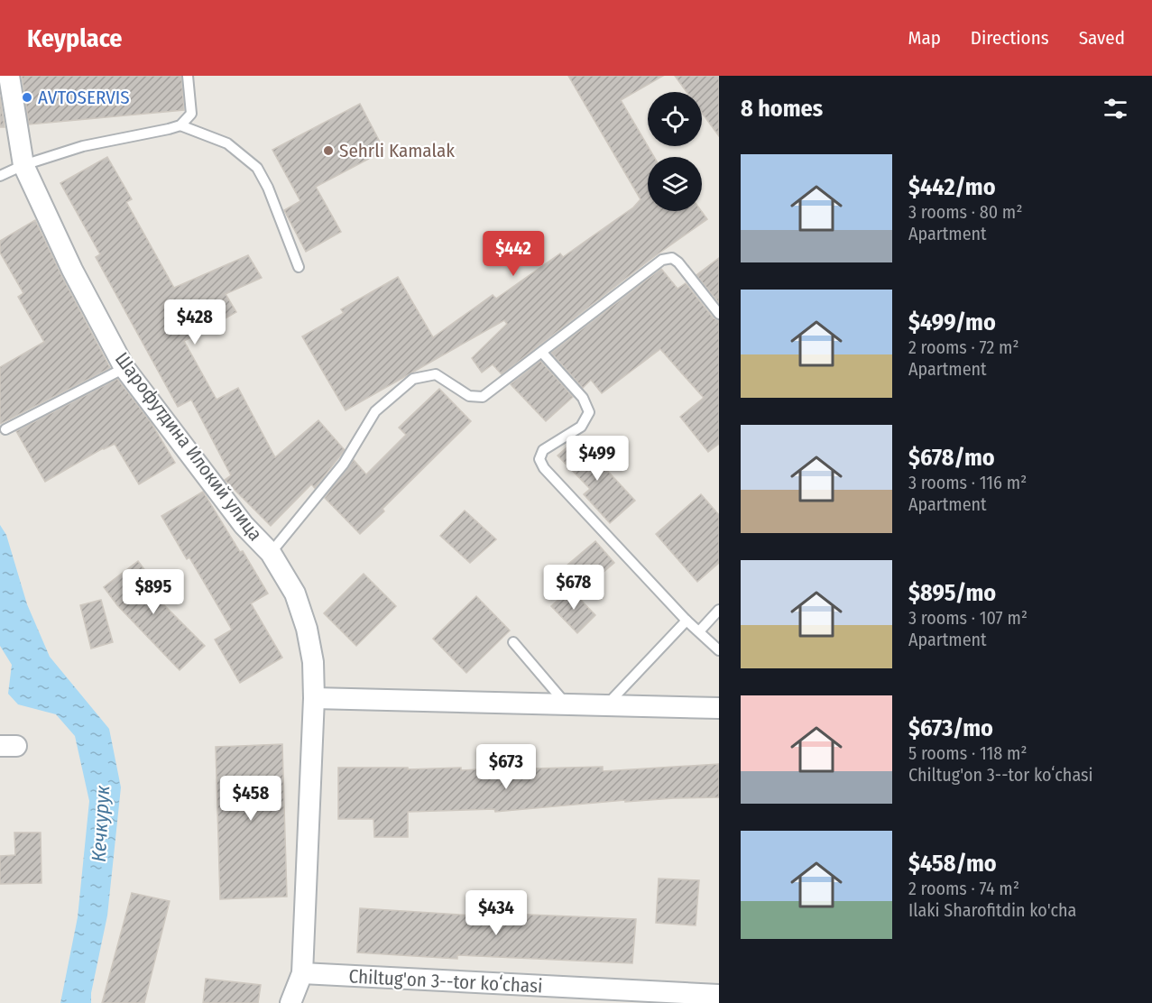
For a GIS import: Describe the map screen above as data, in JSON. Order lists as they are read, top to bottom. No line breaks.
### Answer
{"streets":{"street":["Шарофутдина Илокий улица","Chiltug'on 3--tor koʻchasi"]},"crossings":[["Шарофутдина Илокий улица","Chiltug'on 3--tor koʻchasi"]],"water":["Кечкурук"],"places":["AVTOSERVIS","Sehrli Kamalak"],"page":{"header":"Keyplace","nav":["Map","Directions","Saved"],"heading":"8 homes","list":[{"name":"$442/mo","note":"3 rooms · 80 m² · Apartment"},{"name":"$499/mo","note":"2 rooms · 72 m² · Apartment"},{"name":"$678/mo","note":"3 rooms · 116 m² · Apartment"},{"name":"$895/mo","note":"3 rooms · 107 m² · Apartment"},{"name":"$673/mo","note":"5 rooms · 118 m² · Chiltug'on 3--tor koʻchasi"},{"name":"$458/mo","note":"2 rooms · 74 m² · Ilaki Sharofitdin ko'cha"}],"price":["$442","$428","$499","$678","$895","$673","$458","$434"]}}
